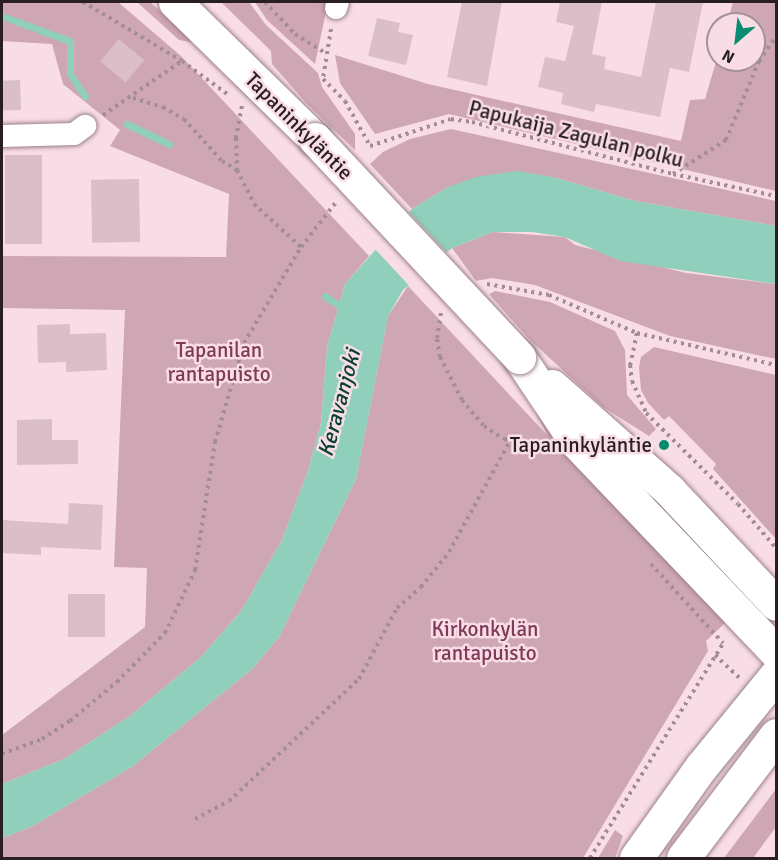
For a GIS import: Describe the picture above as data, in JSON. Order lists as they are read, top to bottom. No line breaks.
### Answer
{"streets":{"main road":["Tapaninkyläntie"],"path":["Papukaija Zagulan polku"]},"water":["Keravanjoki"],"parks":["Tapanilan rantapuisto","Kirkonkylän rantapuisto"],"places":["Tapaninkyläntie"],"north":"bottom left"}
